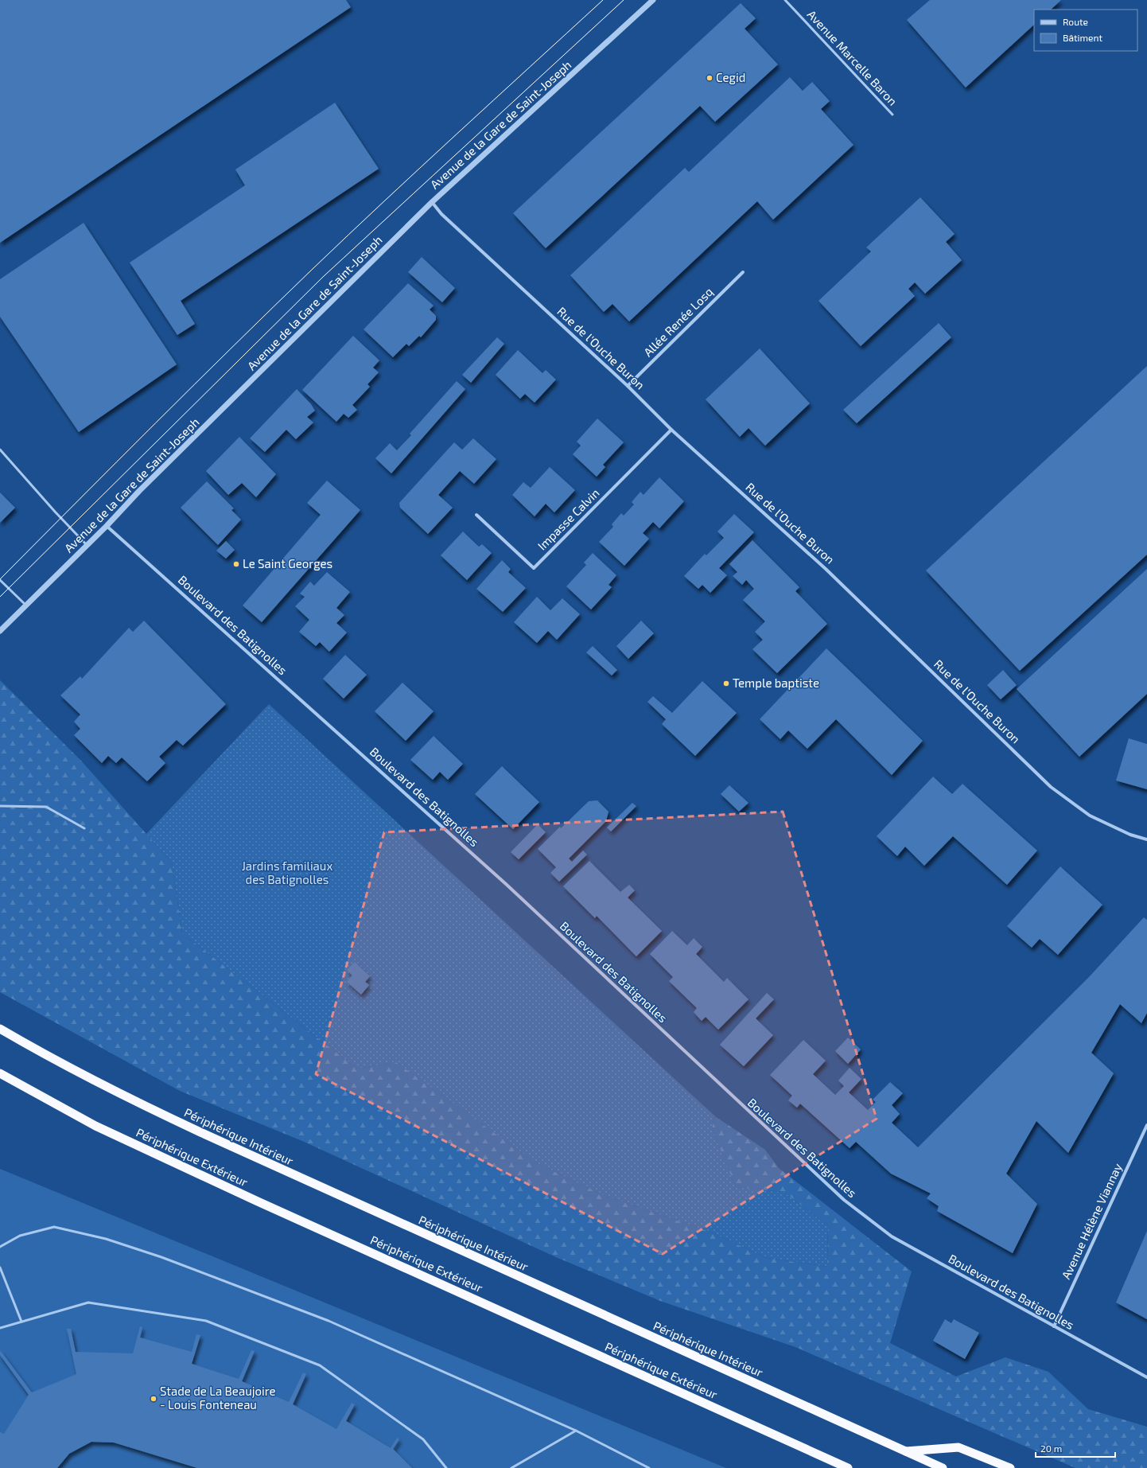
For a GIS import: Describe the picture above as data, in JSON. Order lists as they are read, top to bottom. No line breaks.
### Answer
{"streets":{"highway":["Périphérique Intérieur","Périphérique Extérieur"],"street":["Avenue de la Gare de Saint-Joseph","Allée Renée Losq","Rue de l'Ouche Buron","Impasse Calvin","Boulevard des Batignolles","Avenue Hélène Viannay"],"lane":["Avenue Marcelle Baron"]},"crossings":[["Avenue de la Gare de Saint-Joseph","Rue de l'Ouche Buron"],["Avenue de la Gare de Saint-Joseph","Boulevard des Batignolles"],["Allée Renée Losq","Rue de l'Ouche Buron"],["Rue de l'Ouche Buron","Impasse Calvin"],["Boulevard des Batignolles","Avenue Hélène Viannay"]],"parks":["Jardins familiaux des Batignolles"],"places":["Cegid","Le Saint Georges","Temple baptiste","Stade de La Beaujoire - Louis Fonteneau"],"legend":["Route","Bâtiment"],"scale_bar":"20 m"}
